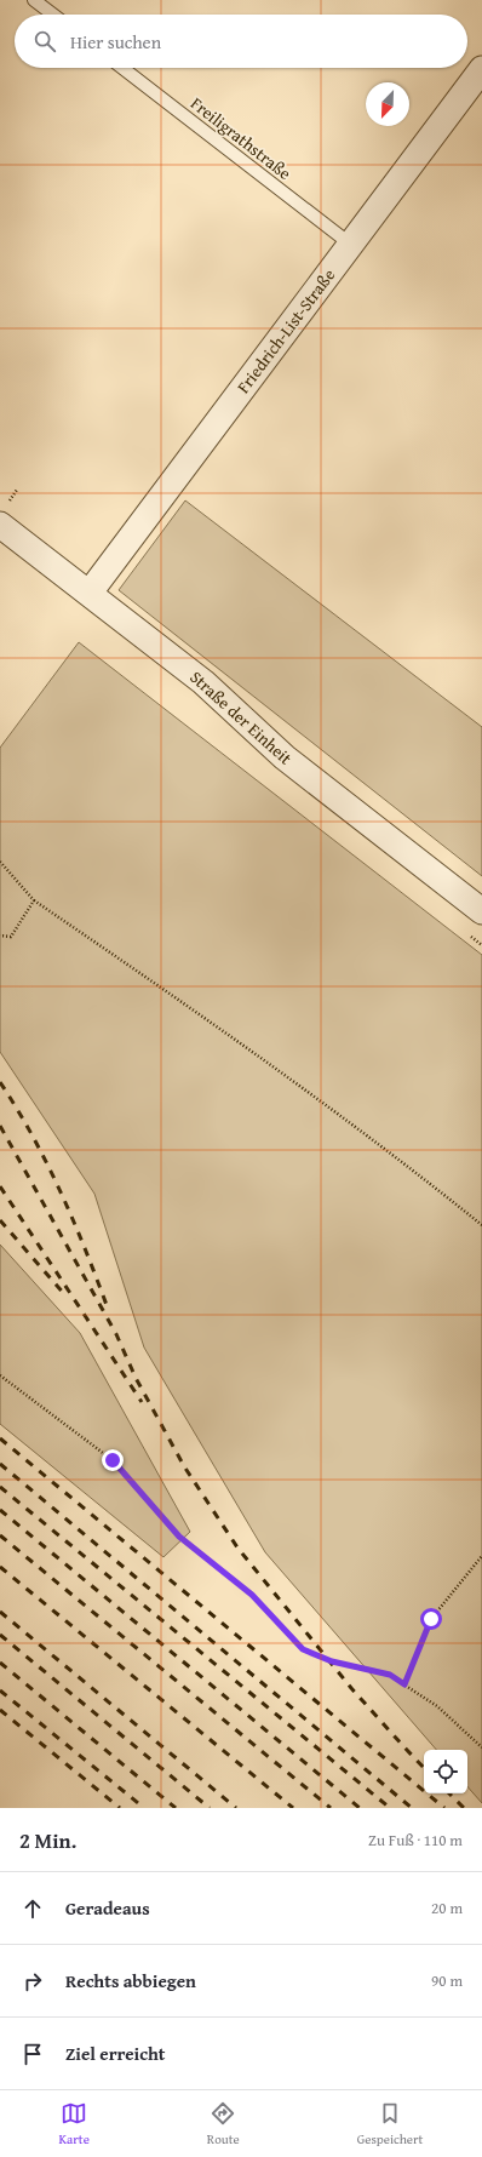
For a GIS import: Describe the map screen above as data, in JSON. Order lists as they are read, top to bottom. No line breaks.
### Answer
{"streets":{"street":["Friedrich-List-Straße","Straße der Einheit"],"lane":["Freiligrathstraße"]},"crossings":[["Freiligrathstraße","Friedrich-List-Straße"],["Friedrich-List-Straße","Straße der Einheit"]],"north":"bottom left","page":{"search":"Hier suchen","heading":["2 Min.","Zu Fuß · 110 m"],"list":[["Geradeaus","20 m"],["Rechts abbiegen","90 m"],"Ziel erreicht"],"nav":["Karte","Route","Gespeichert"]}}
